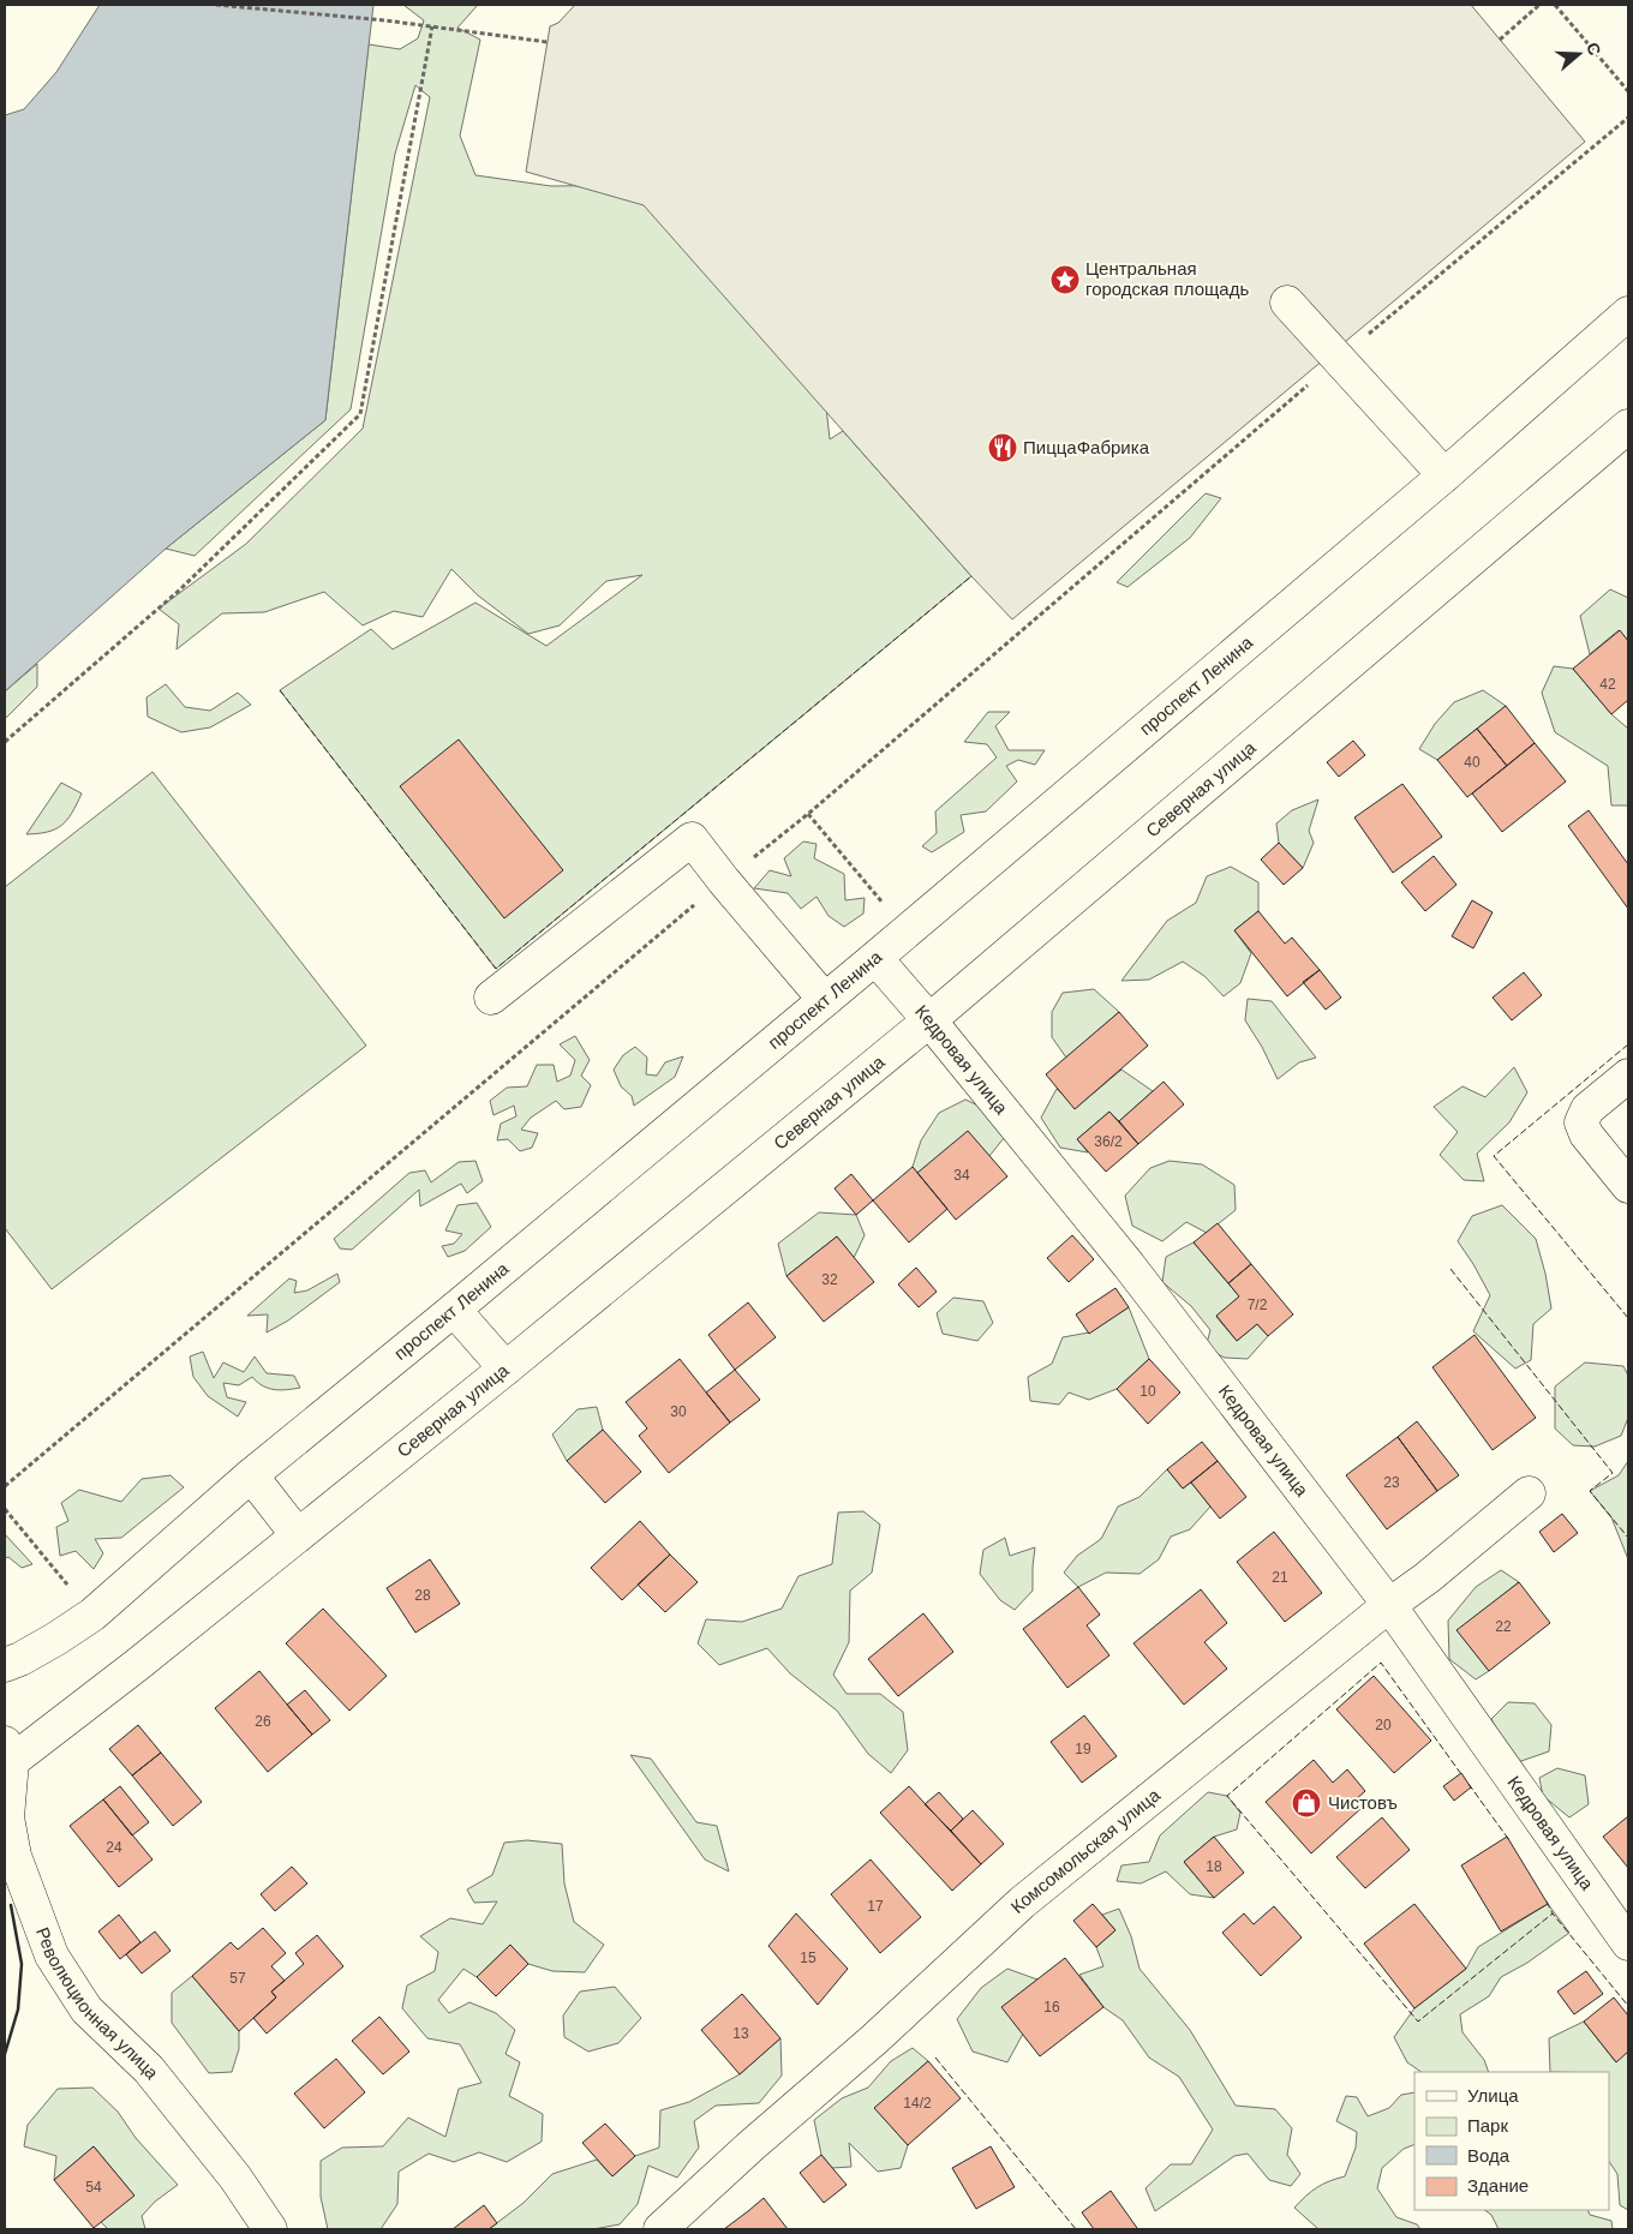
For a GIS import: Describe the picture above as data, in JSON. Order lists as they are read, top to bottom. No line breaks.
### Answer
{"streets":{"street":["проспект Ленина","Северная улица","Кедровая улица","Комсомольская улица","Революционная улица"]},"crossings":[["проспект Ленина","Кедровая улица"],["Северная улица","Кедровая улица"],["Северная улица","Революционная улица"],["Кедровая улица","Комсомольская улица"]],"places":{"place":["Центральная городская площадь"],"restaurant":["ПиццаФабрика"],"shop":["Чистовъ"]},"house_numbers":["42","40","36/2","34","32","7/2","10","30","23","21","28","22","26","20","19","24","18","17","15","57","16","13","14/2","54"],"legend":["Улица","Парк","Вода","Здание"],"north":"right"}
